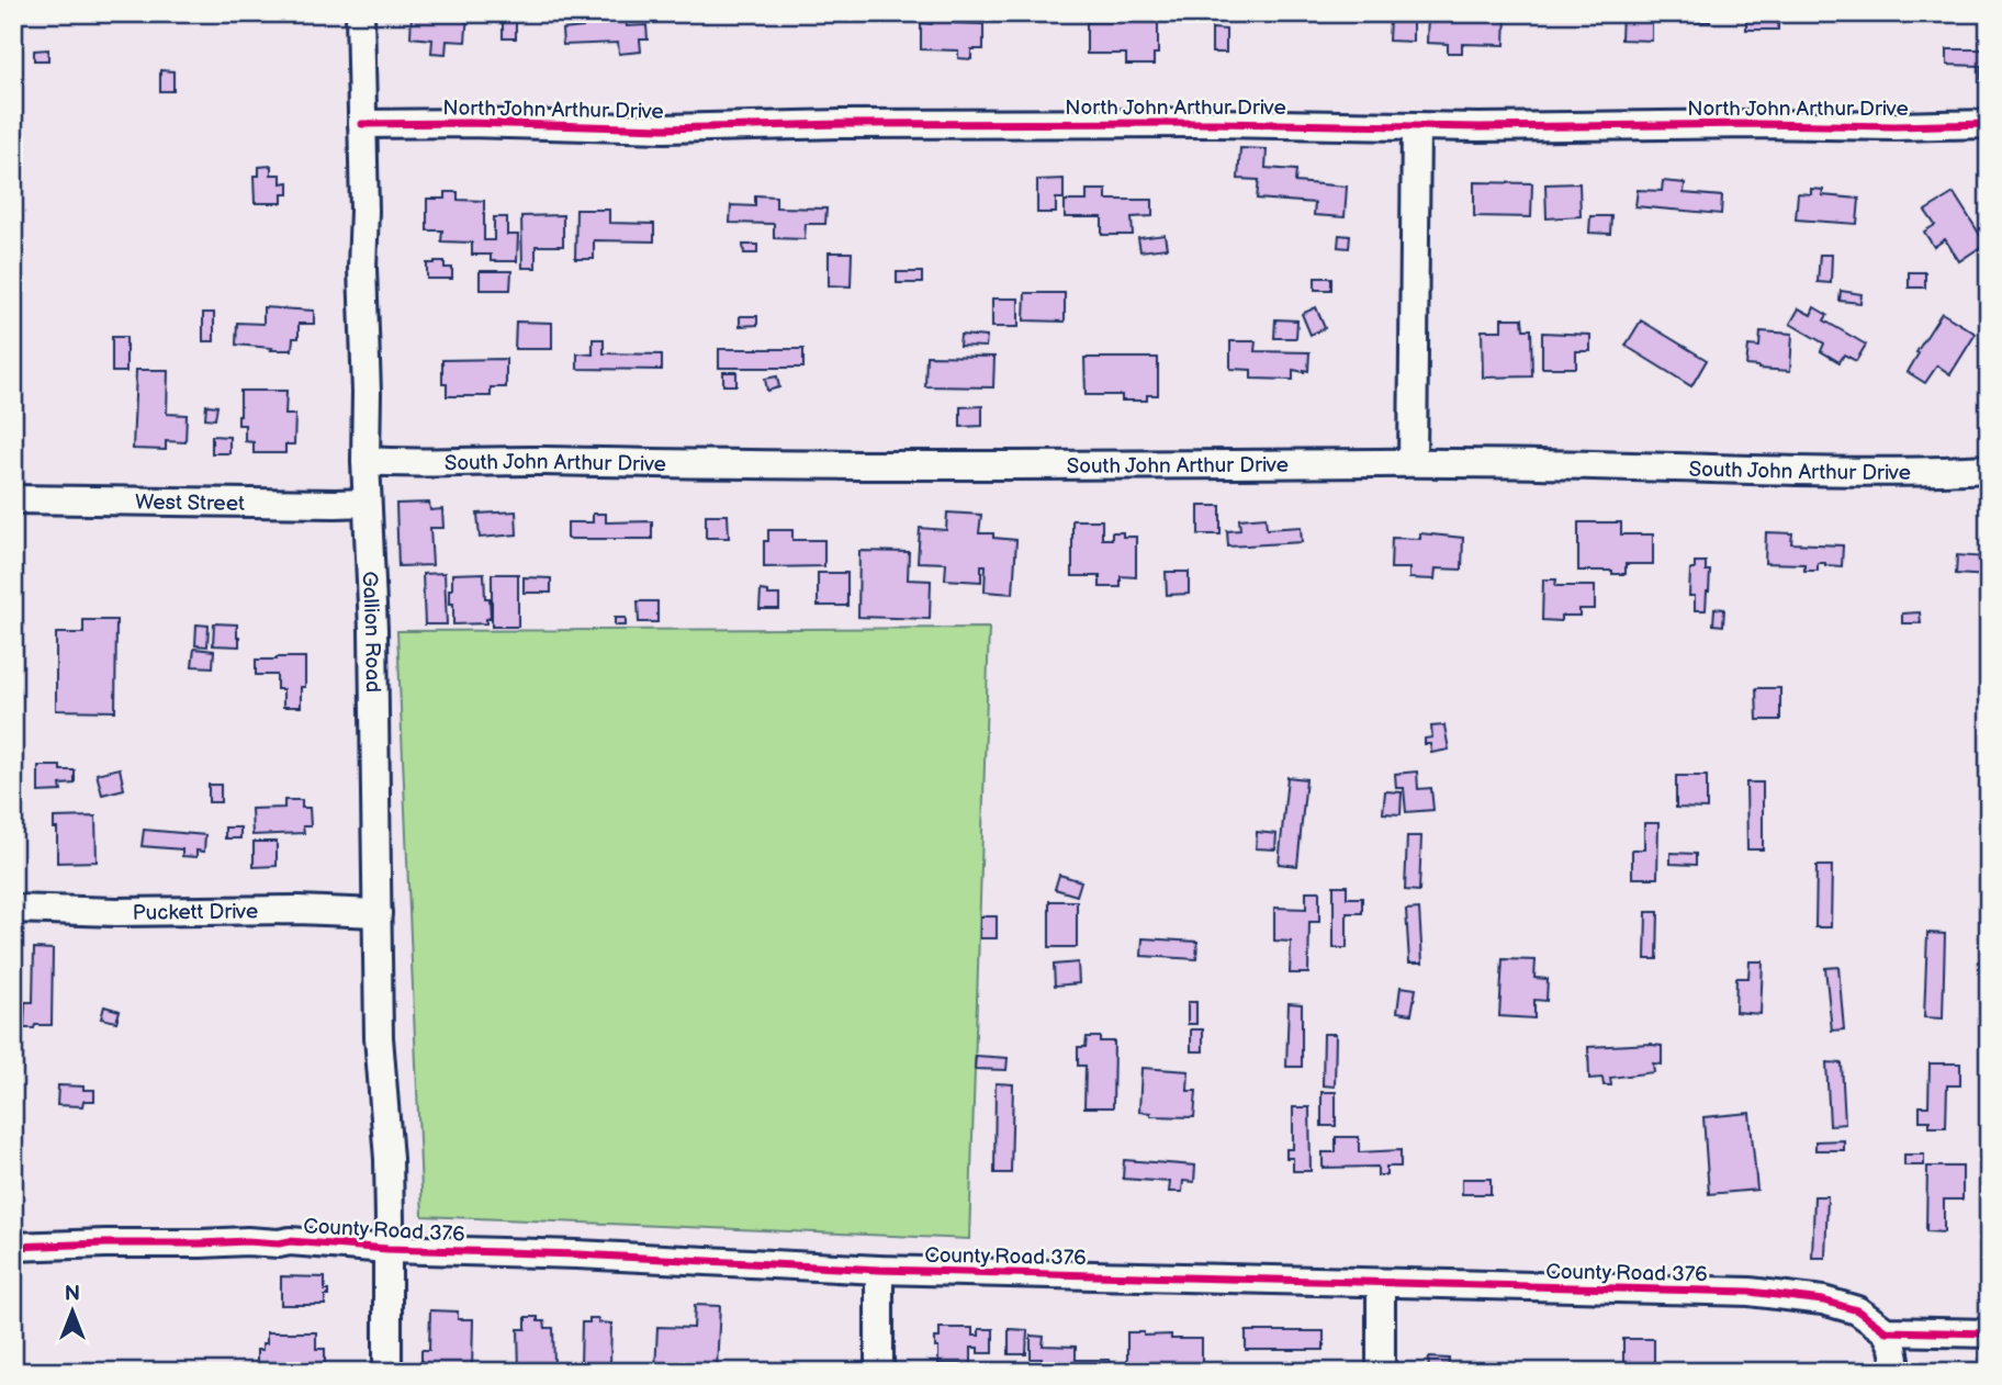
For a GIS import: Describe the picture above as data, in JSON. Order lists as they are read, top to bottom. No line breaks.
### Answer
{"streets":{"street":["North John Arthur Drive","South John Arthur Drive","West Street","Gallion Road","Puckett Drive","County Road 376"]},"crossings":[["North John Arthur Drive","Gallion Road"],["South John Arthur Drive","Gallion Road"],["West Street","Gallion Road"],["Gallion Road","Puckett Drive"],["Gallion Road","County Road 376"]],"north":"top"}
